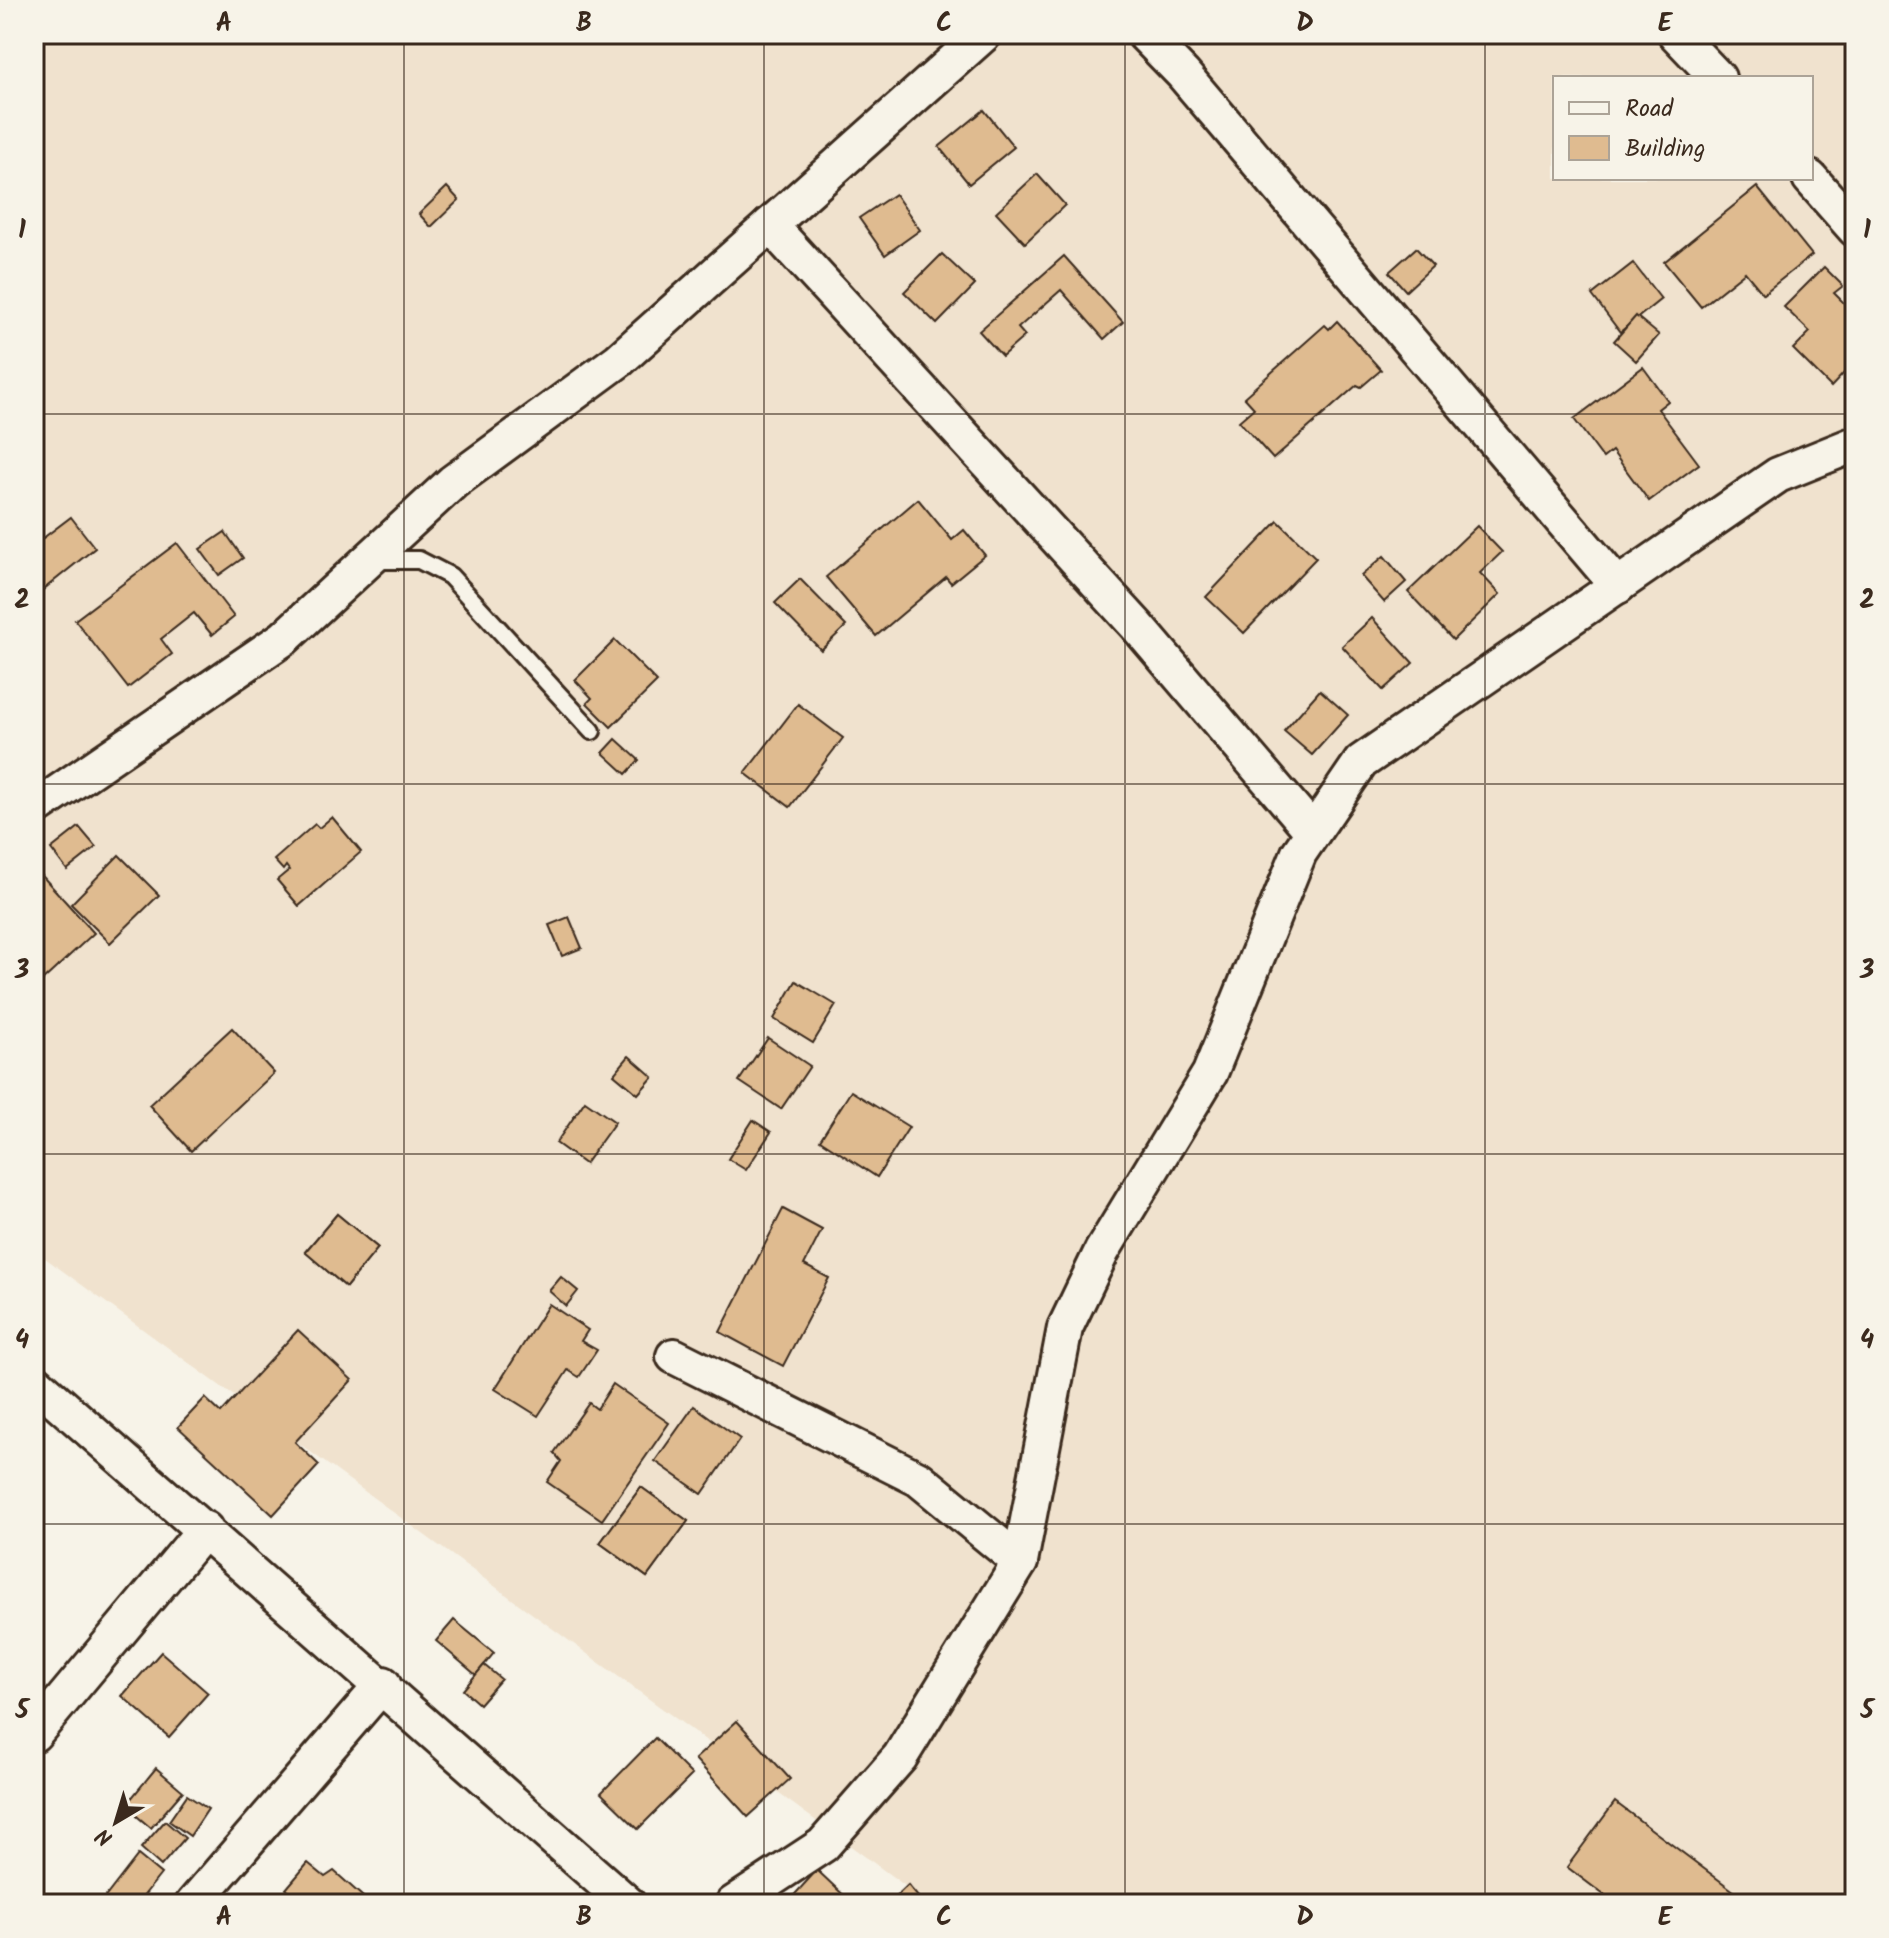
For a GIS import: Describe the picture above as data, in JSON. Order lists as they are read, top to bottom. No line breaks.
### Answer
{"legend":["Road","Building"],"north":"bottom left","grid":{"columns":["A","B","C","D","E"],"rows":["1","2","3","4","5"]}}
